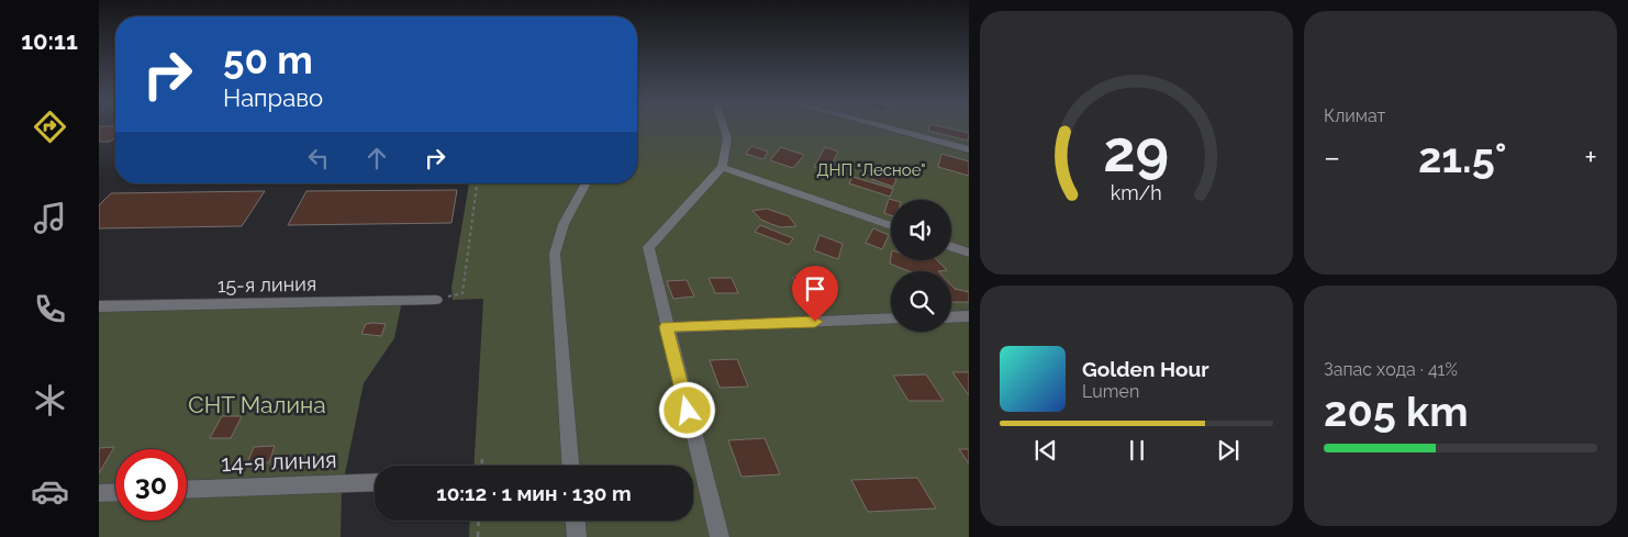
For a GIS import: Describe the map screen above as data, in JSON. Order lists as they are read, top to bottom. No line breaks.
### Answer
{"streets":{"street":["15-я линия","14-я линия"]},"parks":["ДНП \"Лесное\"","СНТ Малина"],"page":{"tabs":"10:11","tile":["Климат",["Запас хода · 41%","205 km"]],"turn":["50 m","Направо"],"heat":["−","21.5°","+"],"song":["Golden Hour","Lumen"],"limit":"30","trip":"10:12 · 1 мин · 130 m","gauge":["29","km/h"]}}
